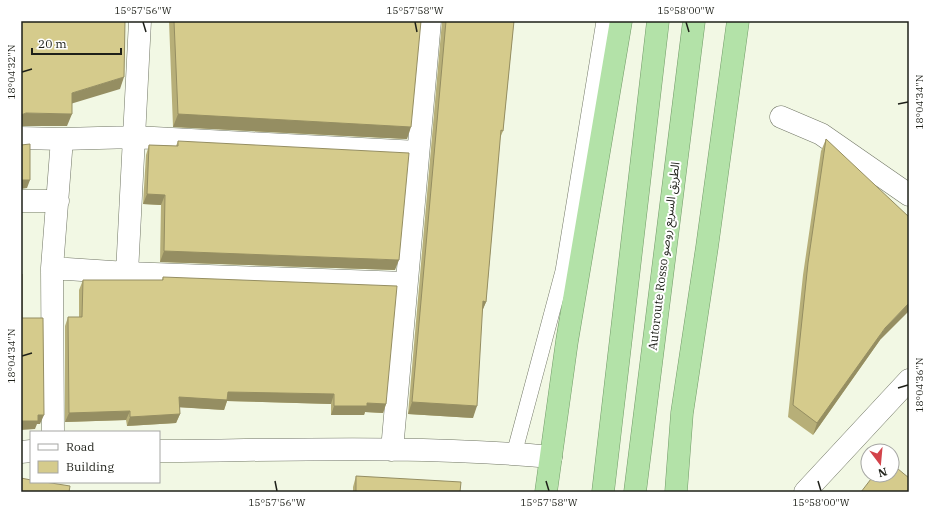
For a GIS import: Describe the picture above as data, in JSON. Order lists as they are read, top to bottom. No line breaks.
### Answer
{"streets":{"highway":["Autoroute Rosso الطريق السريع روصو"]},"legend":["Road","Building"],"scale_bar":"20 m","north":"bottom","coordinates":["15°57'56\"W","15°57'58\"W","15°58'00\"W","18°04'32\"N","18°04'34\"N","18°04'36\"N"]}
